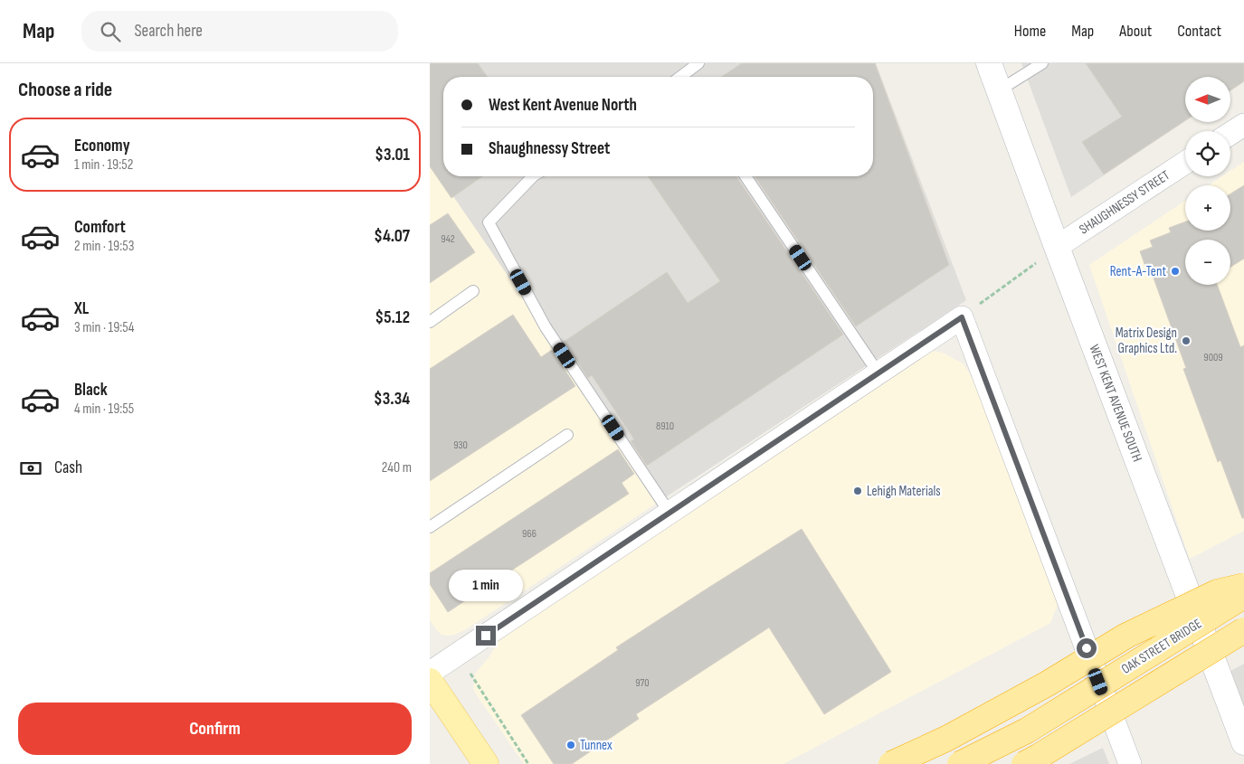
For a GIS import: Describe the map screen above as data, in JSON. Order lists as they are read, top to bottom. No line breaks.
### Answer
{"streets":{"highway":["OAK STREET BRIDGE"],"street":["SHAUGHNESSY STREET","WEST KENT AVENUE SOUTH"]},"crossings":[["SHAUGHNESSY STREET","WEST KENT AVENUE SOUTH"]],"places":["Rent-A-Tent","Matrix Design Graphics Ltd.","Lehigh Materials","Tunnex"],"house_numbers":["942","9009","8910","930","966","970"],"north":"left","page":{"header":"Map","search":"Search here","nav":["Home","Map","About","Contact"],"heading":"Choose a ride","map_buttons":["+","−"],"banner":["West Kent Avenue North","Shaughnessy Street"],"list":[{"name":"Economy","note":"1 min · 19:52","value":"$3.01"},{"name":"Comfort","note":"2 min · 19:53","value":"$4.07"},{"name":"XL","note":"3 min · 19:54","value":"$5.12"},{"name":"Black","note":"4 min · 19:55","value":"$3.34"}],"pay":["Cash","240 m"],"bubble":"1 min","buttons":"Confirm"}}
